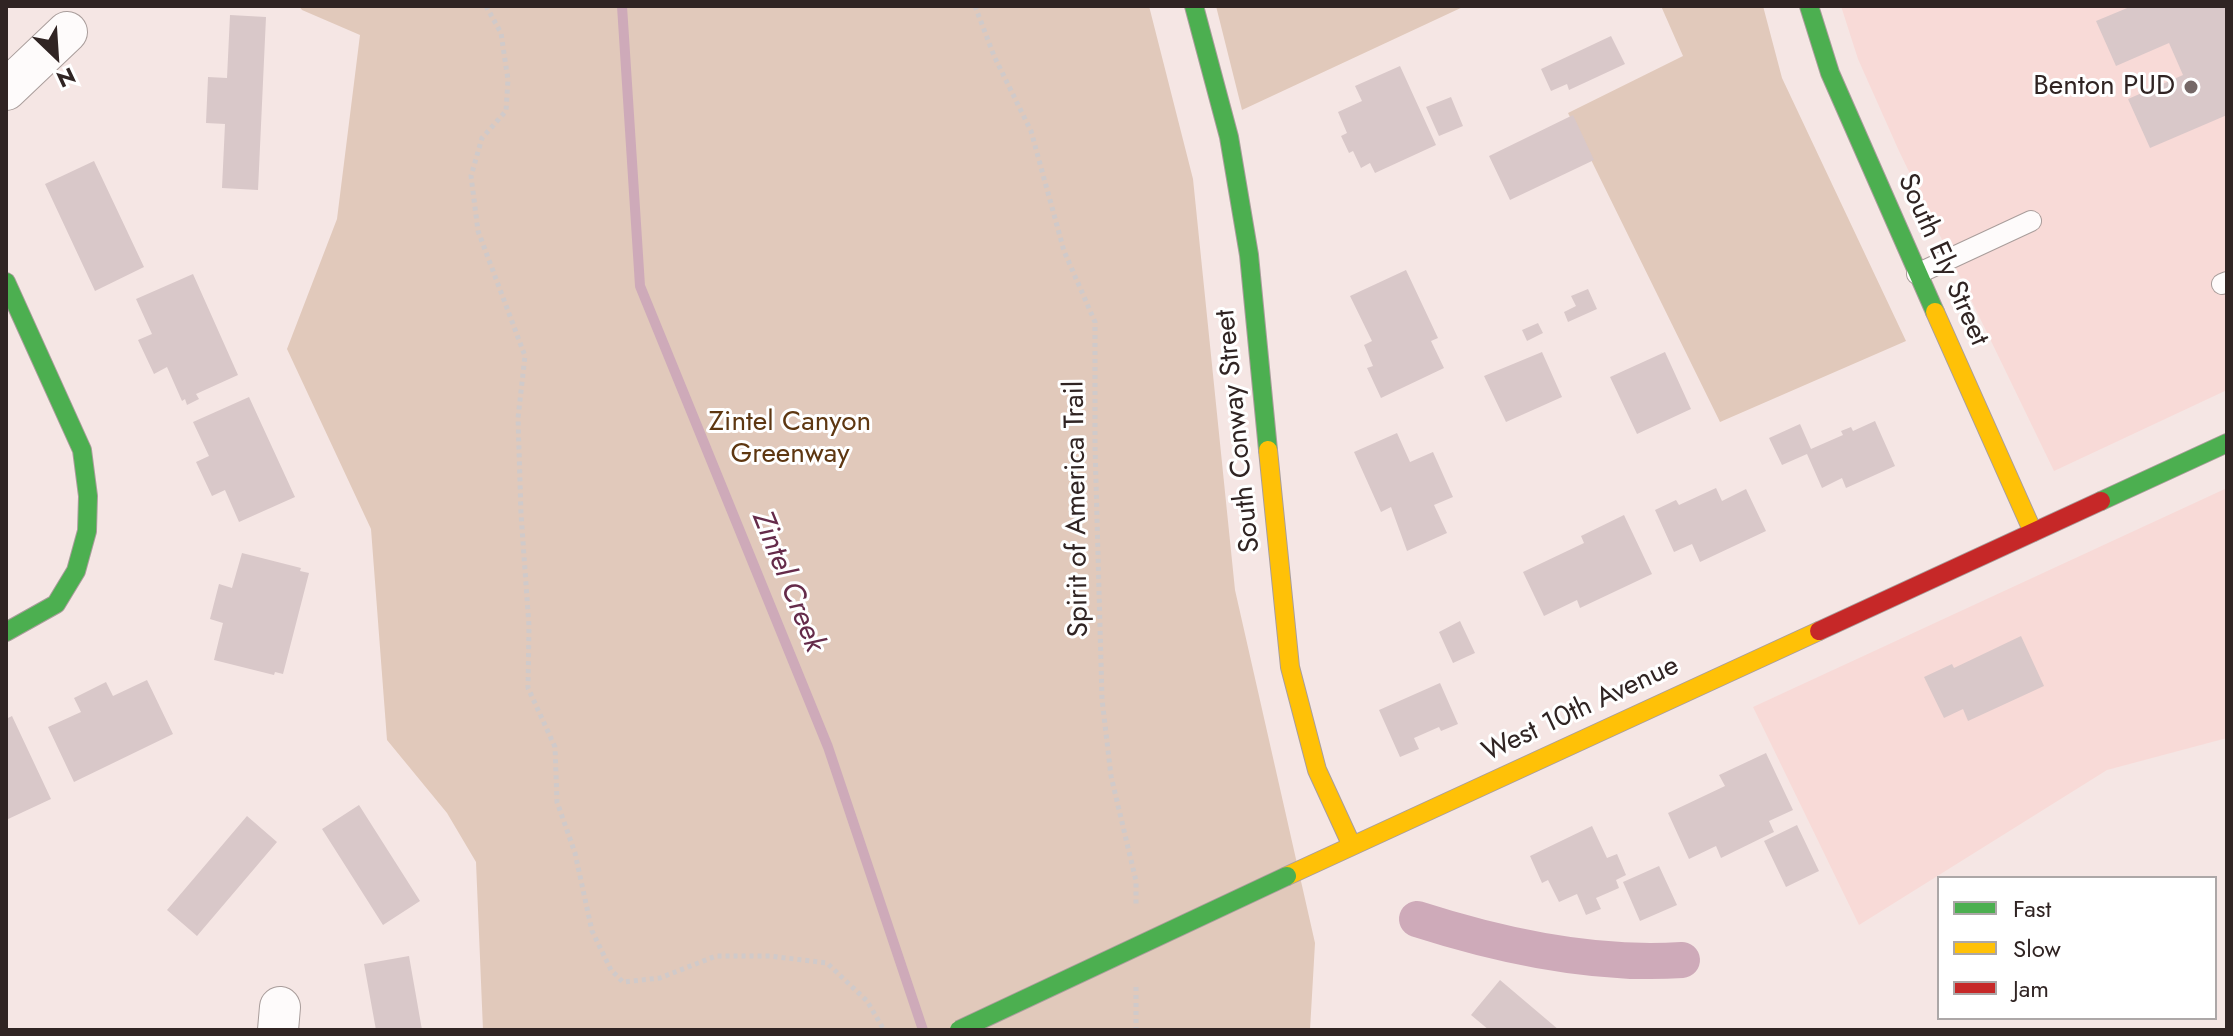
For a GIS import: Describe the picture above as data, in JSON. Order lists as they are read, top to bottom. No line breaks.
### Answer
{"streets":{"street":["South Ely Street","South Conway Street","West 10th Avenue"],"path":["Spirit of America Trail"]},"crossings":[["South Ely Street","West 10th Avenue"],["South Conway Street","West 10th Avenue"]],"water":["Zintel Creek"],"parks":["Zintel Canyon Greenway"],"places":["Benton PUD"],"legend":["Fast","Slow","Jam"],"north":"bottom right"}
